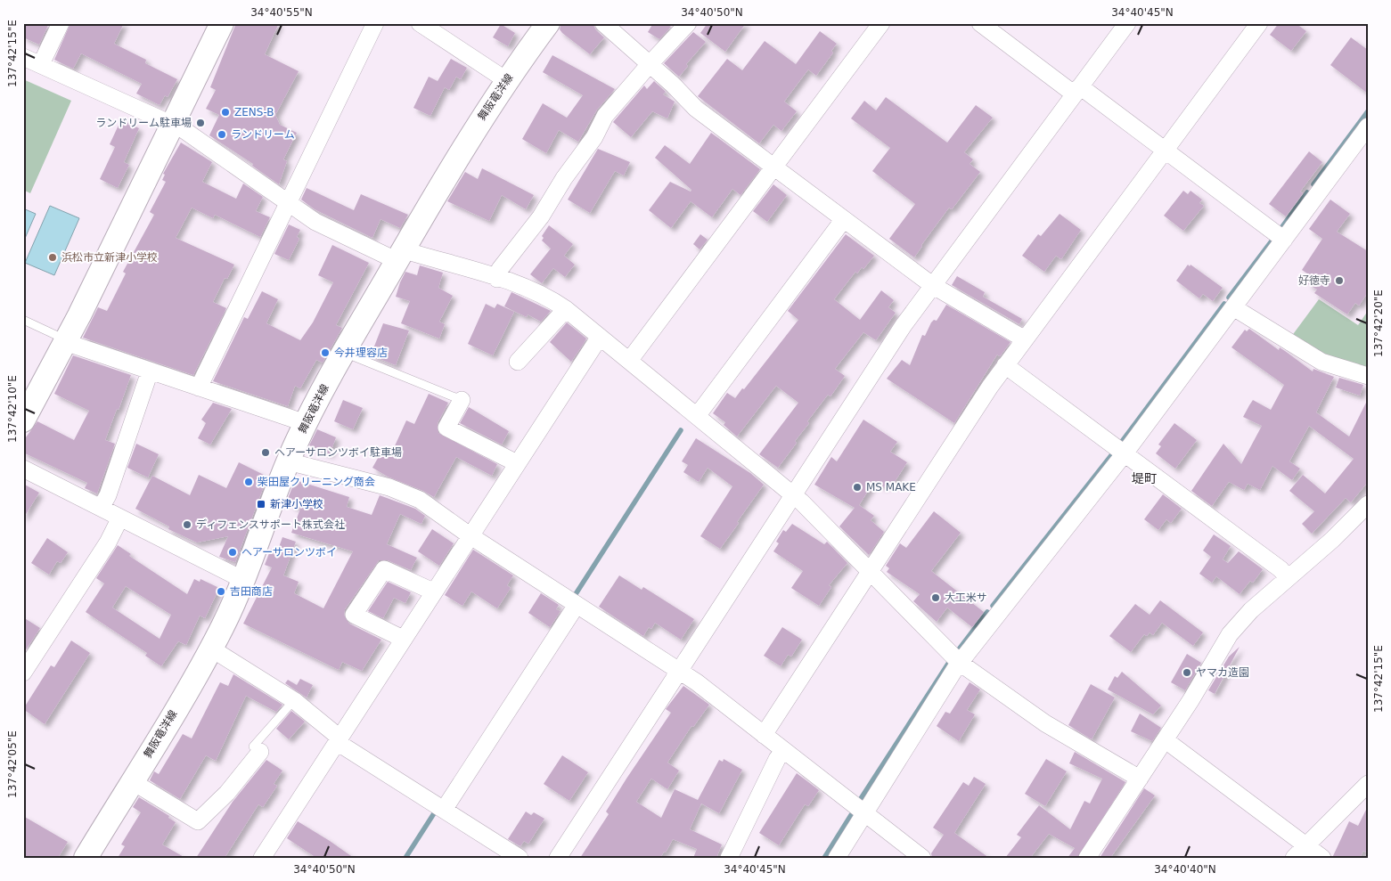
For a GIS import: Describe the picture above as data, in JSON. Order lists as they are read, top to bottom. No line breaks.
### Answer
{"streets":{"main road":["舞阪竜洋線"]},"districts":["堤町"],"places":{"other":["ZENS-B","ランドリーム駐車場","ランドリーム","浜松市立新津小学校","好徳寺","今井理容店","ヘアーサロンツボイ駐車場","柴田屋クリーニング商会","MS MAKE","ディフェンスサポート株式会社","ヘアーサロンツボイ","吉田商店","大工米サ","ヤマカ造園"],"transit":["新津小学校"]},"coordinates":["34°40'55\"N","34°40'50\"N","34°40'45\"N","137°42'15\"E","137°42'20\"E","137°42'10\"E","137°42'05\"E","34°40'40\"N"]}
